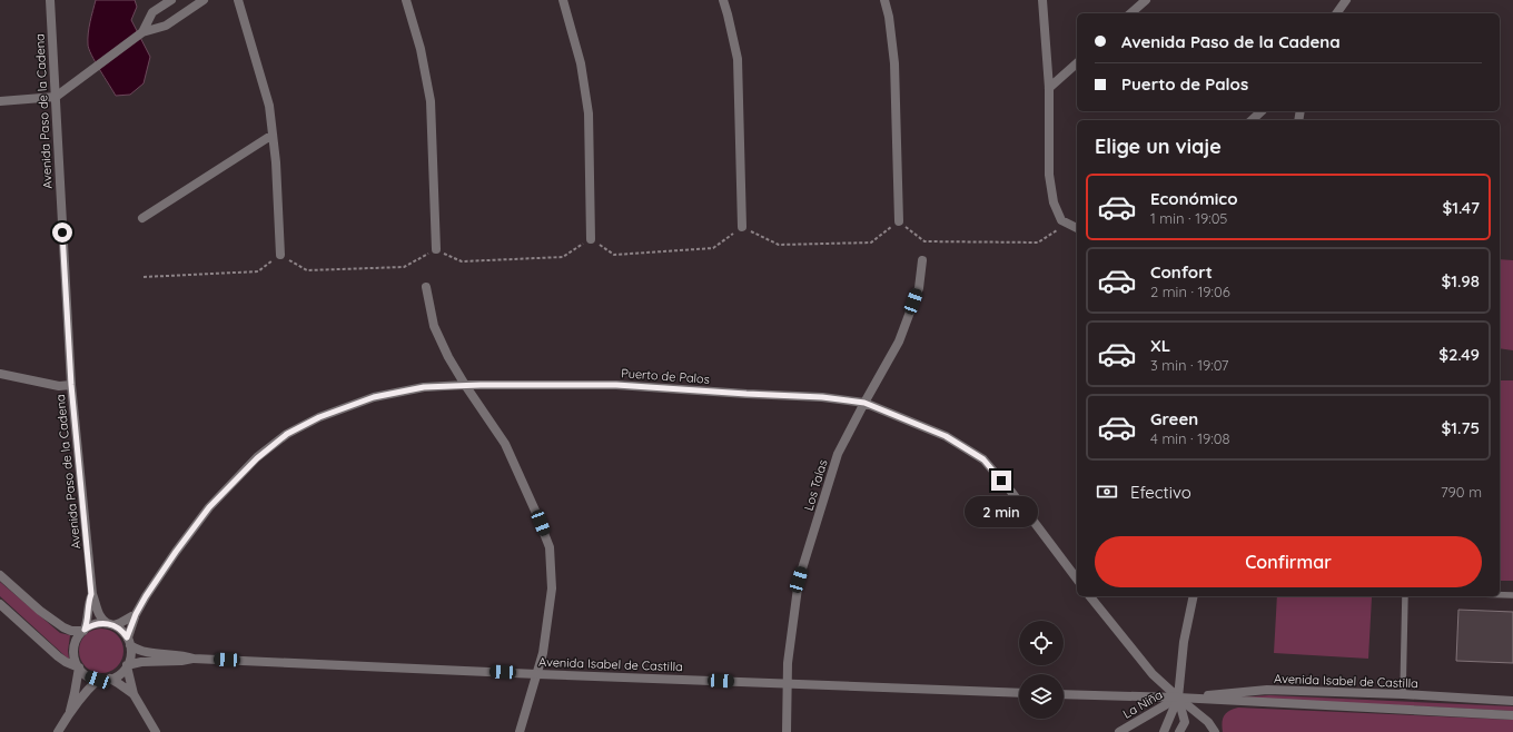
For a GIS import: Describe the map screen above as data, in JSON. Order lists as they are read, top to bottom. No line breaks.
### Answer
{"streets":{"street":["Avenida Paso de la Cadena","Puerto de Palos","Los Talas","Avenida Isabel de Castilla","La Niña"]},"crossings":[["Avenida Paso de la Cadena","Puerto de Palos"],["Puerto de Palos","Los Talas"],["Los Talas","Avenida Isabel de Castilla"],["Avenida Isabel de Castilla","La Niña"]],"page":{"banner":["Avenida Paso de la Cadena","Puerto de Palos"],"heading":"Elige un viaje","list":[{"name":"Económico","note":"1 min · 19:05","value":"$1.47"},{"name":"Confort","note":"2 min · 19:06","value":"$1.98"},{"name":"XL","note":"3 min · 19:07","value":"$2.49"},{"name":"Green","note":"4 min · 19:08","value":"$1.75"}],"pay":["Efectivo","790 m"],"bubble":"2 min","buttons":"Confirmar"}}
